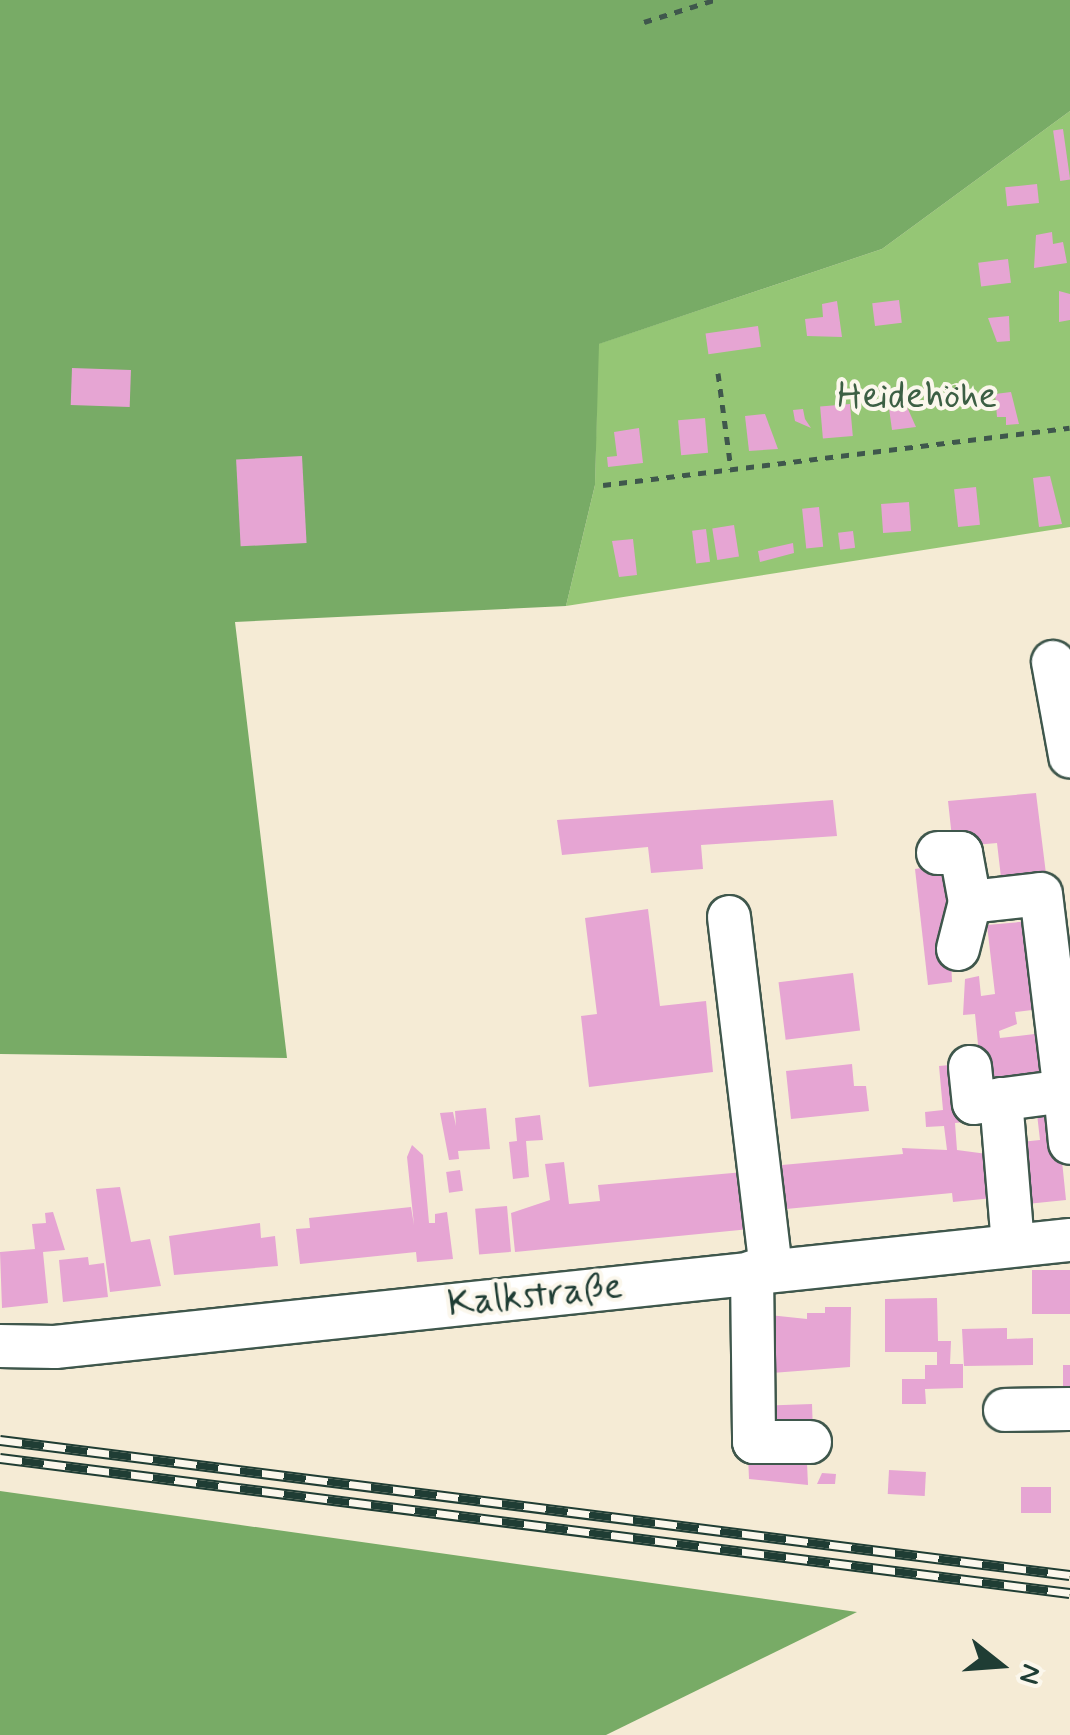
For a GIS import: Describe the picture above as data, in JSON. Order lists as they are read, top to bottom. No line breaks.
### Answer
{"streets":{"street":["Kalkstraße"]},"parks":["Heidehöhe"],"north":"right"}
